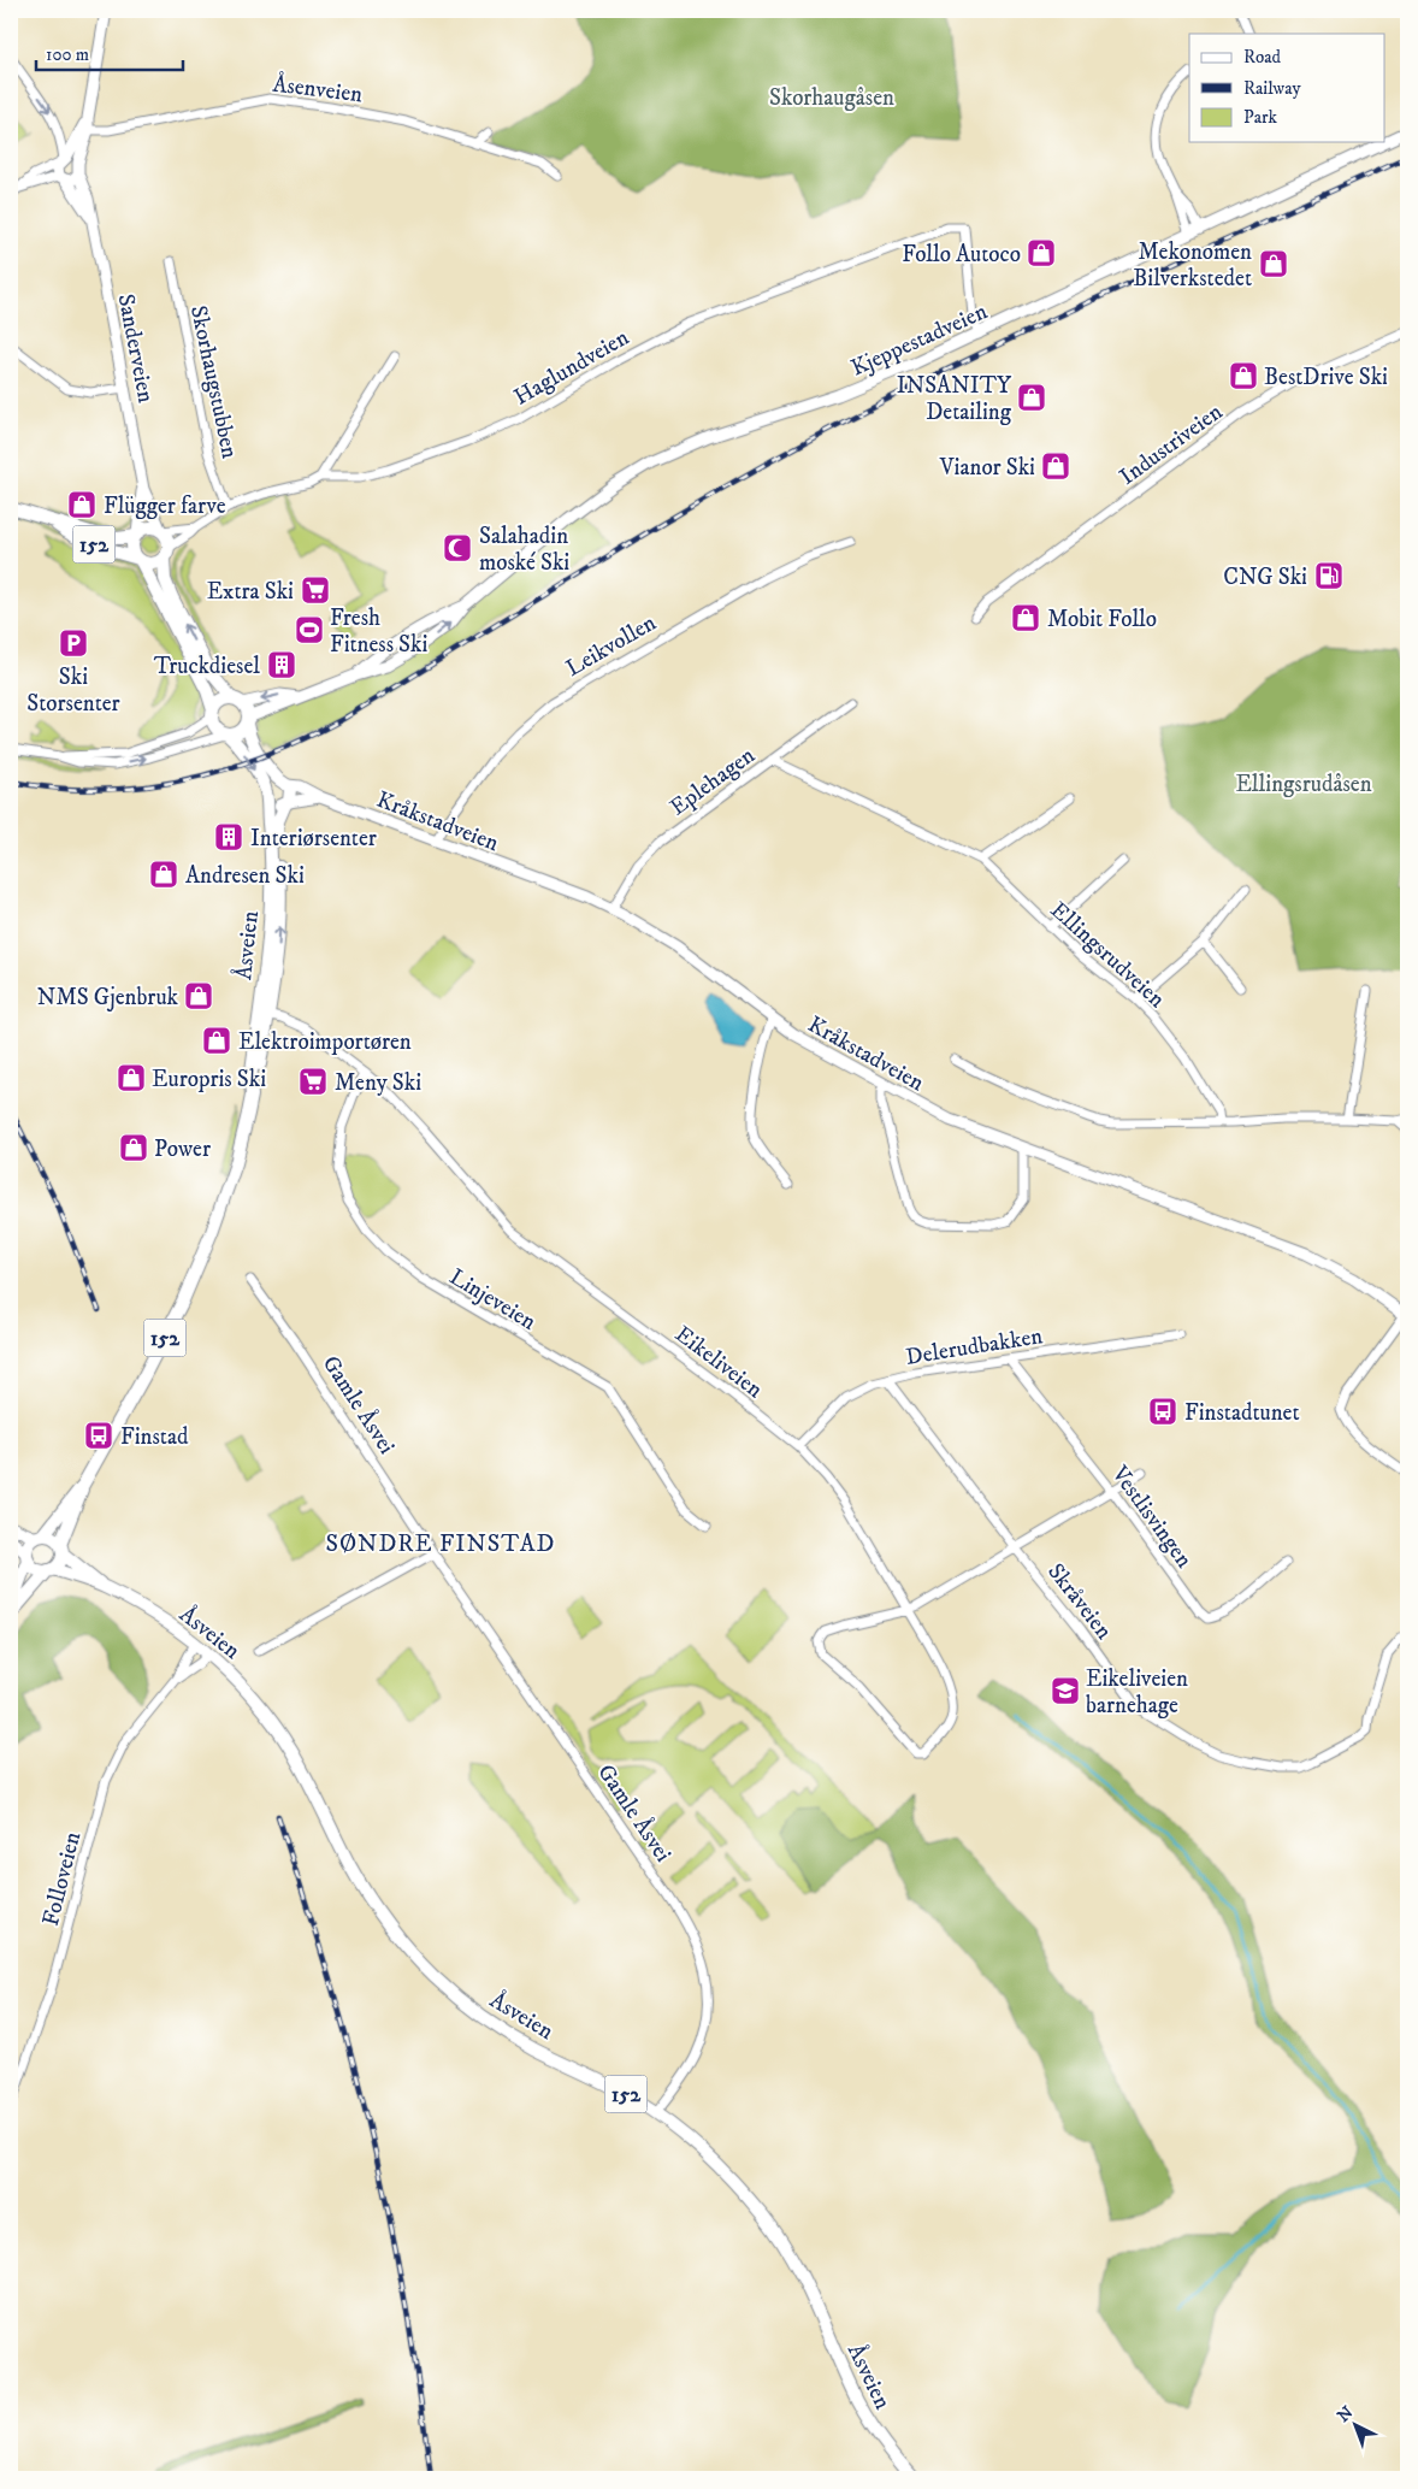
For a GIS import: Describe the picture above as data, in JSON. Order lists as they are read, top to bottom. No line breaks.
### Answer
{"streets":{"main road":["Kjeppestadveien","Sanderveien","152","Kråkstadveien","Åsveien"],"street":["Åsenveien","Haglundveien","Skorhaugstubben","Industriveien","Leikvollen","Eplehagen","Ellingsrudveien","Linjeveien","Delerudbakken","Eikeliveien","Gamle Åsvei","Vestlisvingen","Skråveien","Folloveien"]},"crossings":[["Åsenveien","Sanderveien"],["Kjeppestadveien","Haglundveien"],["Kjeppestadveien","152"],["Sanderveien","Haglundveien"],["Sanderveien","152"],["Haglundveien","Skorhaugstubben"],["Haglundveien","152"],["152","Kråkstadveien"],["152","Åsveien"],["Leikvollen","Kråkstadveien"],["Eplehagen","Kråkstadveien"],["Eplehagen","Ellingsrudveien"],["Kråkstadveien","Åsveien"],["Åsveien","Eikeliveien"],["Åsveien","Gamle Åsvei"],["Åsveien","Folloveien"],["Linjeveien","Eikeliveien"],["Delerudbakken","Eikeliveien"],["Delerudbakken","Vestlisvingen"],["Delerudbakken","Skråveien"]],"districts":["SØNDRE FINSTAD"],"parks":["Skorhaugåsen","Ellingsrudåsen"],"places":{"shop":["Follo Autoco","Mekonomen Bilverkstedet","BestDrive Ski","INSANITY Detailing","Vianor Ski","Flügger farve","Mobit Follo","Andresen Ski","NMS Gjenbruk","Elektroimportøren","Europris Ski","Power"],"mosque":["Salahadin moské Ski"],"fuel station":["CNG Ski"],"supermarket":["Extra Ski","Meny Ski"],"sports":["Fresh Fitness Ski"],"parking":["Ski Storsenter"],"building":["Truckdiesel","Interiørsenter"],"bus stop":["Finstadtunet","Finstad"],"school or university":["Eikeliveien barnehage"]},"legend":["Road","Railway","Park"],"scale_bar":"100 m","north":"top left"}
